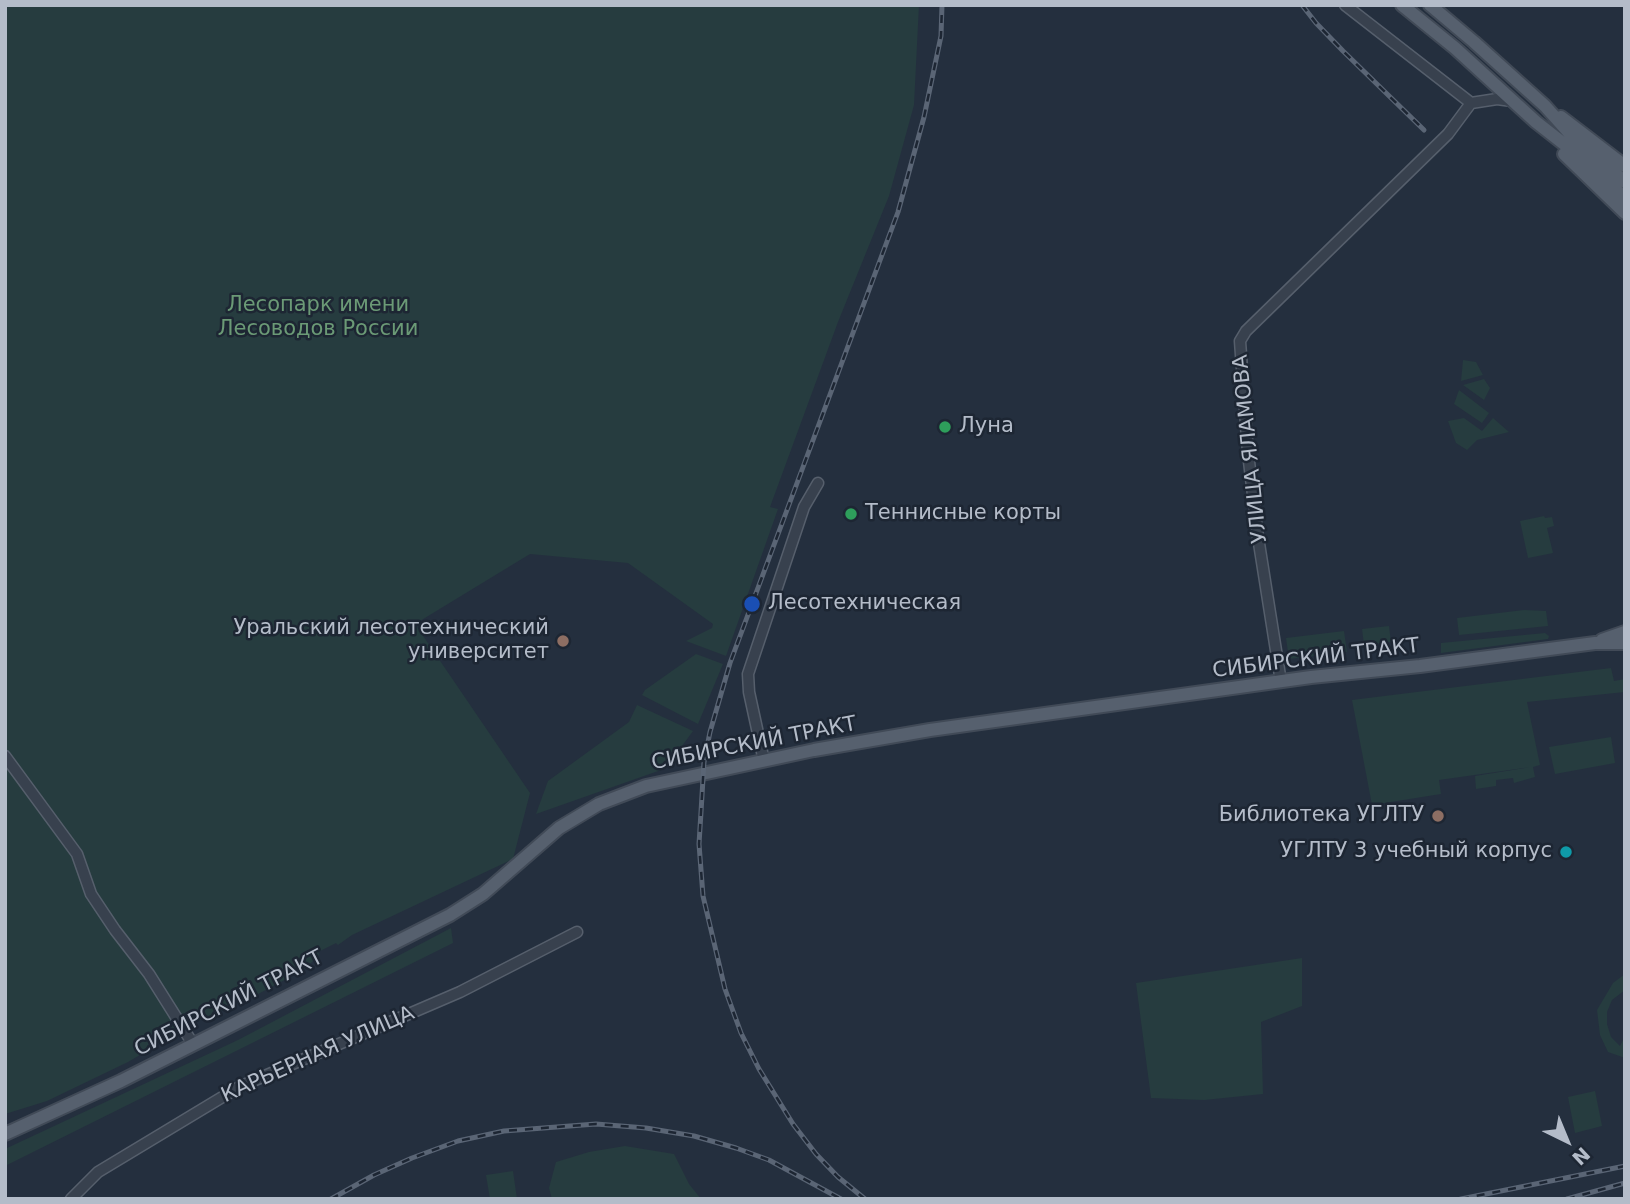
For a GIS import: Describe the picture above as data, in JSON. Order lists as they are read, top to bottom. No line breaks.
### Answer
{"streets":{"main road":["СИБИРСКИЙ ТРАКТ"],"street":["УЛИЦА ЯЛАМОВА","КАРЬЕРНАЯ УЛИЦА"]},"crossings":[["УЛИЦА ЯЛАМОВА","СИБИРСКИЙ ТРАКТ"]],"parks":["Лесопарк имени Лесоводов России"],"places":["Луна","Теннисные корты","Лесотехническая","Уральский лесотехнический университет","Библиотека УГЛТУ","УГЛТУ 3 учебный корпус"],"north":"bottom right"}
